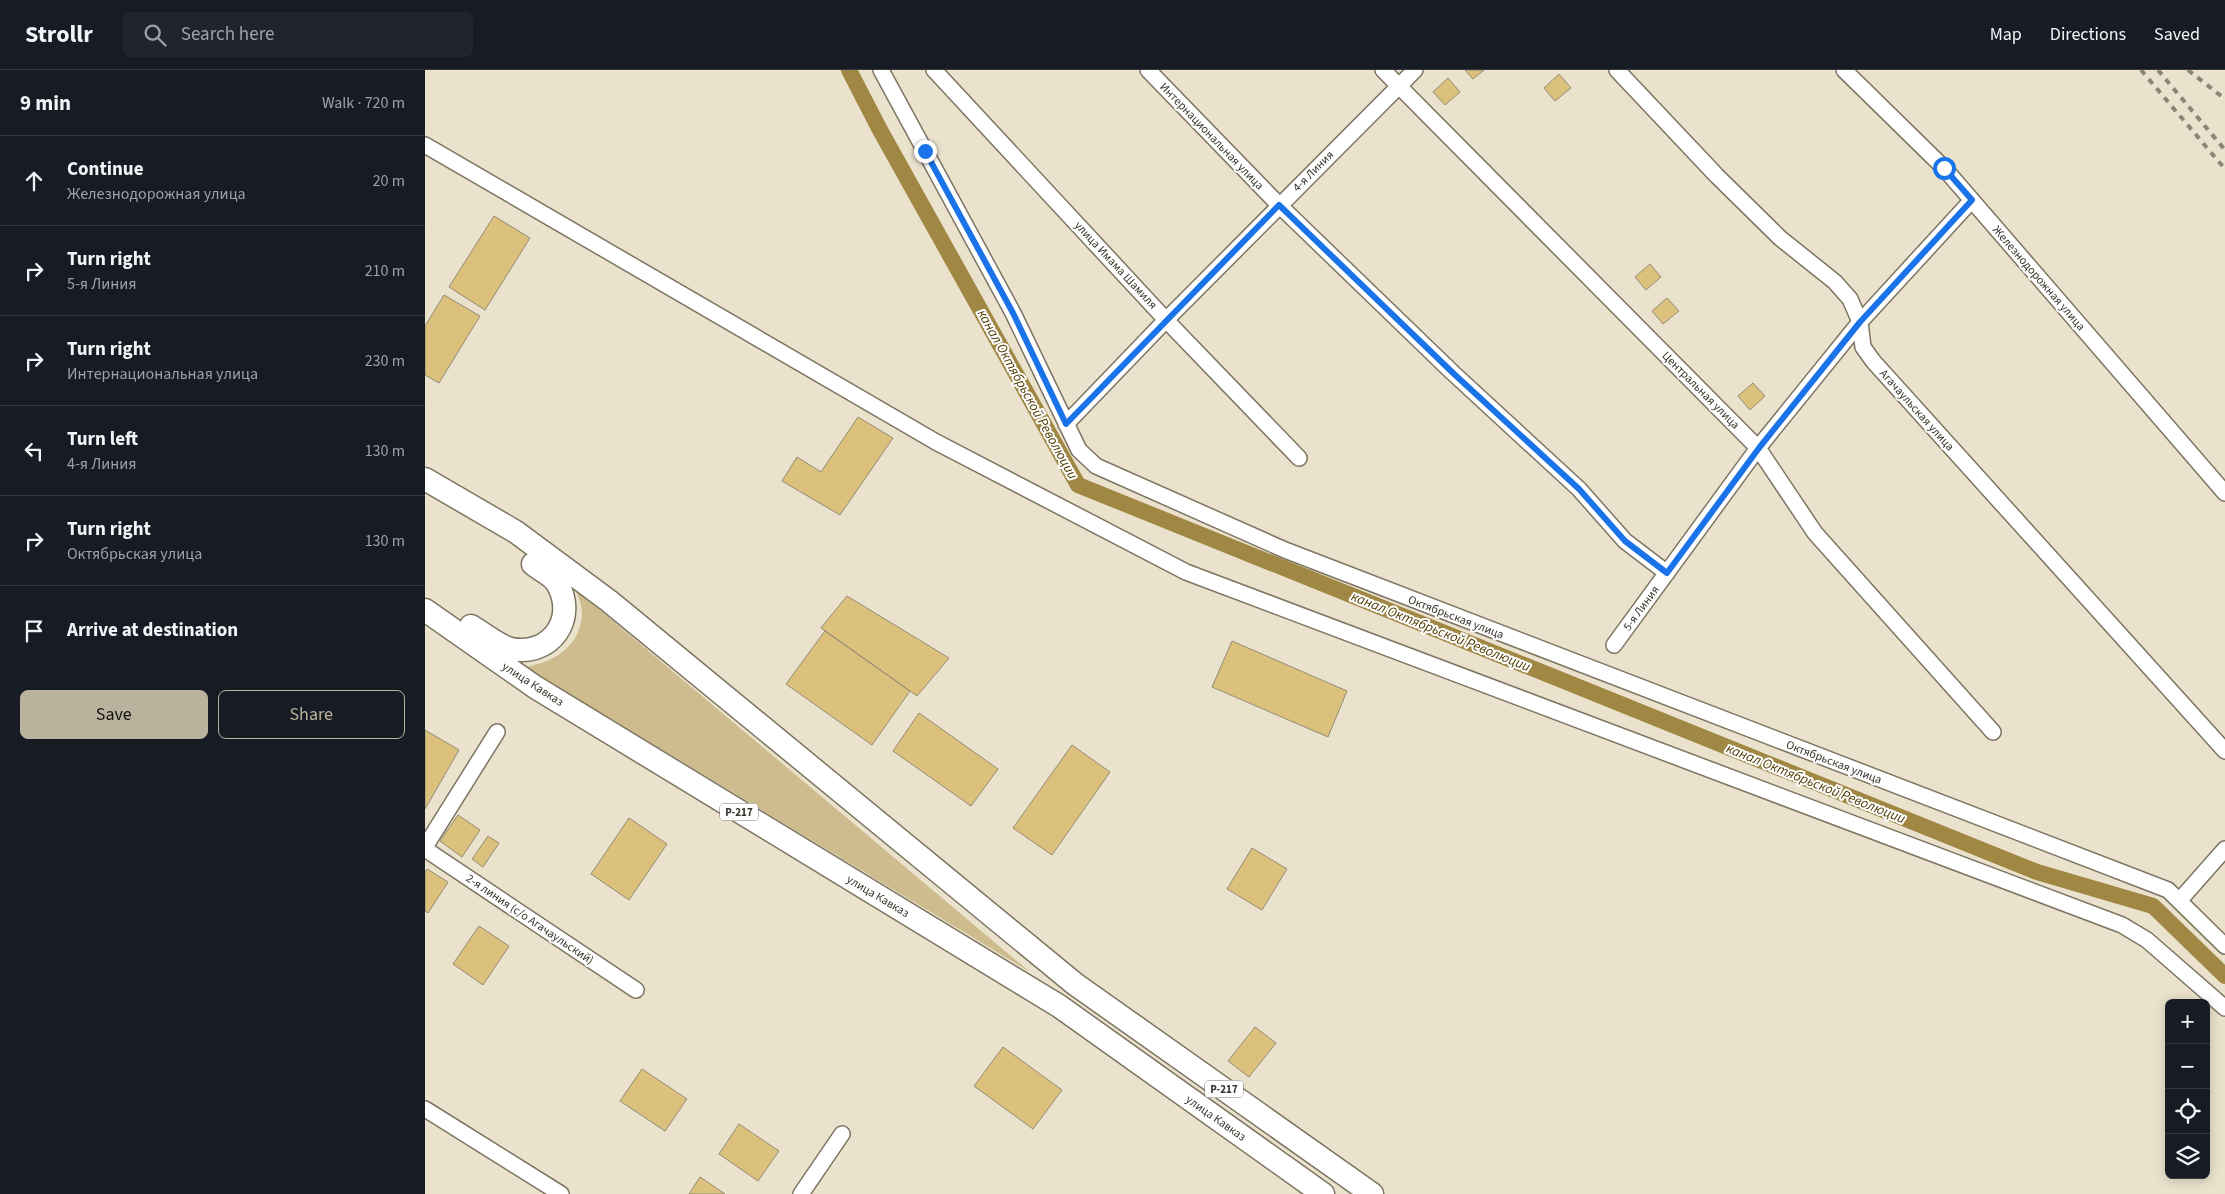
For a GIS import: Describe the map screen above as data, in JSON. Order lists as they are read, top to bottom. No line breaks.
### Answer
{"streets":{"highway":["улица Кавказ","Р-217"],"street":["Интернациональная улица","4-я Линия","улица Имама Шамиля","Железнодорожная улица","Центральная улица","Агачаульская улица","5-я Линия","Октябрьская улица","2-я линия (с/о Агачаульский)"]},"crossings":[["Интернациональная улица","4-я Линия"],["Интернациональная улица","5-я Линия"],["4-я Линия","улица Имама Шамиля"],["4-я Линия","Центральная улица"],["4-я Линия","Октябрьская улица"],["Железнодорожная улица","5-я Линия"],["Центральная улица","5-я Линия"],["Агачаульская улица","5-я Линия"]],"water":["канал Октябрьской Революции"],"page":{"header":"Strollr","search":"Search here","nav":["Map","Directions","Saved"],"heading":["9 min","Walk · 720 m"],"list":[["Continue","Железнодорожная улица","20 m"],["Turn right","5-я Линия","210 m"],["Turn right","Интернациональная улица","230 m"],["Turn left","4-я Линия","130 m"],["Turn right","Октябрьская улица","130 m"],"Arrive at destination"],"buttons":["Save","Share"],"map_buttons":["+","−"]}}
